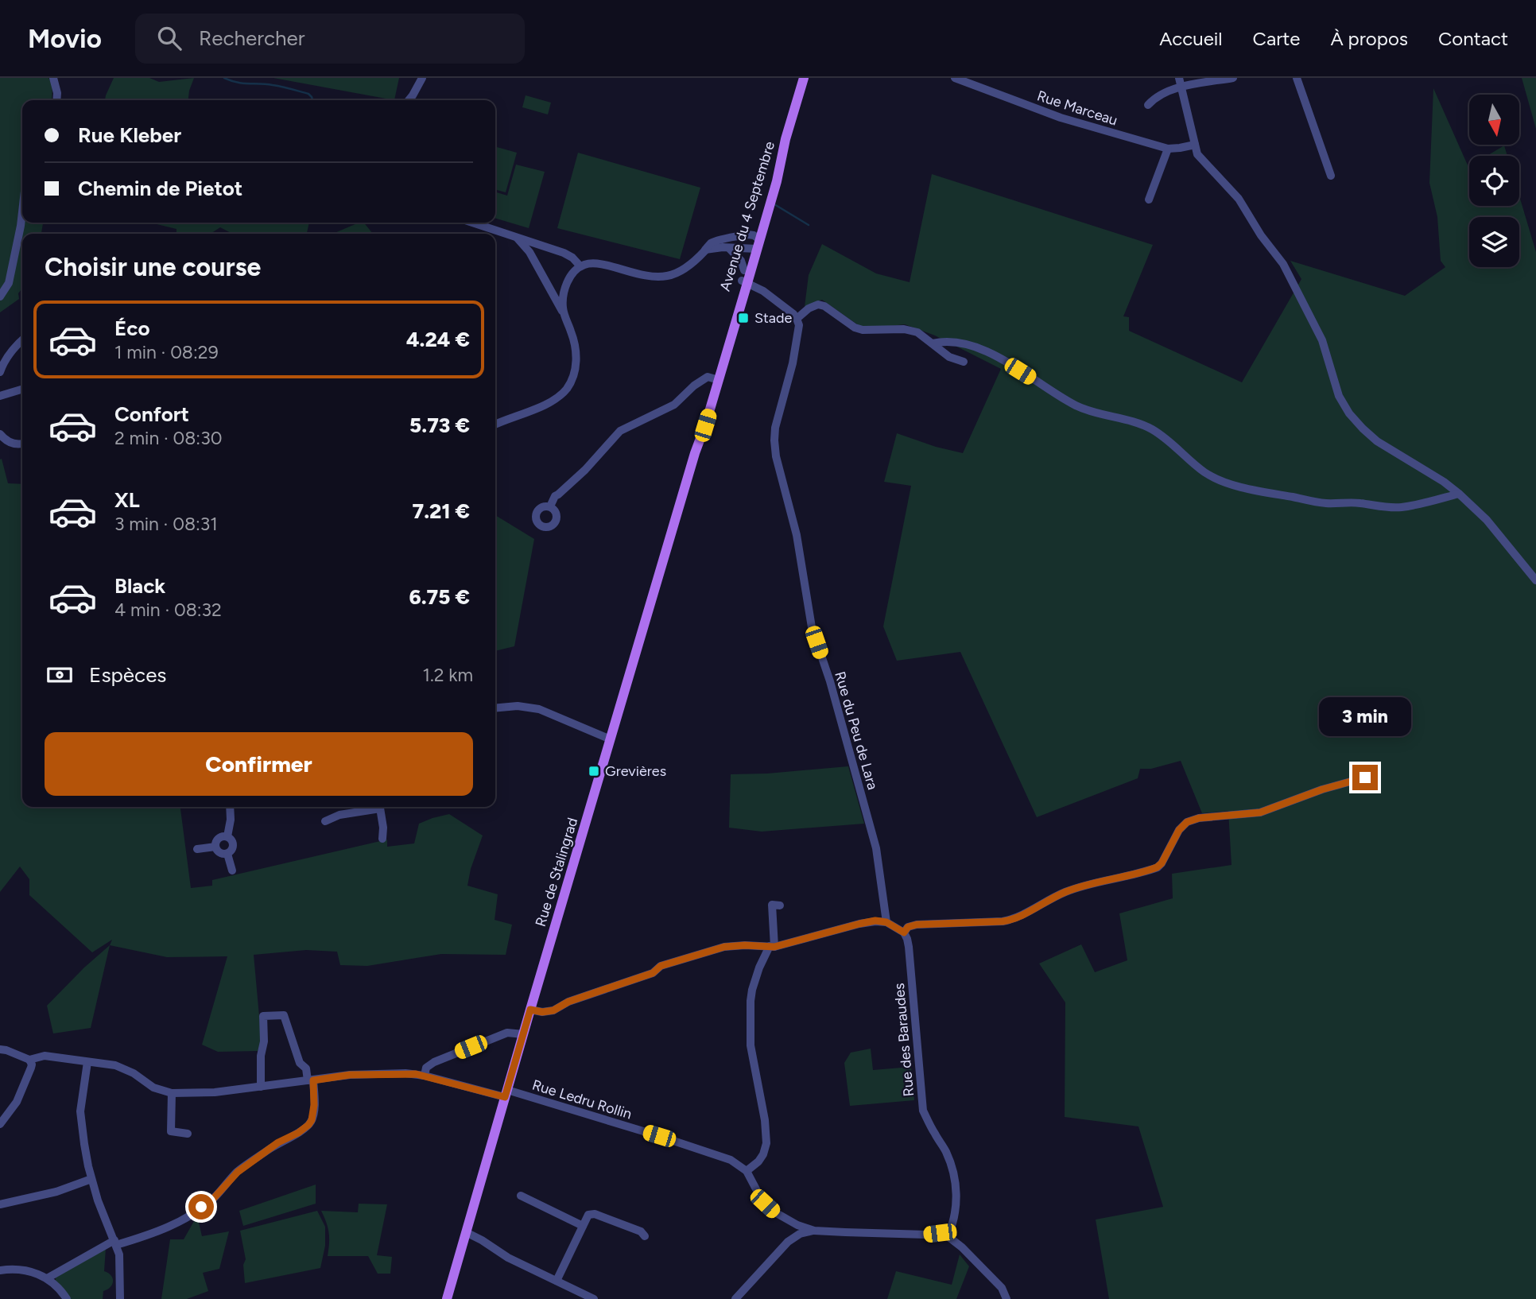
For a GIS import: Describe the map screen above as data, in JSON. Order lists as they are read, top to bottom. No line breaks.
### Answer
{"streets":{"main road":["Avenue du 4 Septembre","Rue de Stalingrad"],"street":["Rue Marceau","Rue du Peu de Lara","Rue des Baraudes","Rue Ledru Rollin"]},"crossings":[["Avenue du 4 Septembre","Rue de Stalingrad"],["Rue de Stalingrad","Rue Ledru Rollin"]],"places":{"transit":["Stade","Grevières"]},"north":"bottom","page":{"header":"Movio","search":"Rechercher","nav":["Accueil","Carte","À propos","Contact"],"banner":["Rue Kleber","Chemin de Pietot"],"heading":"Choisir une course","list":[{"name":"Éco","note":"1 min · 08:29","value":"4.24 €"},{"name":"Confort","note":"2 min · 08:30","value":"5.73 €"},{"name":"XL","note":"3 min · 08:31","value":"7.21 €"},{"name":"Black","note":"4 min · 08:32","value":"6.75 €"}],"pay":["Espèces","1.2 km"],"bubble":"3 min","buttons":"Confirmer"}}
